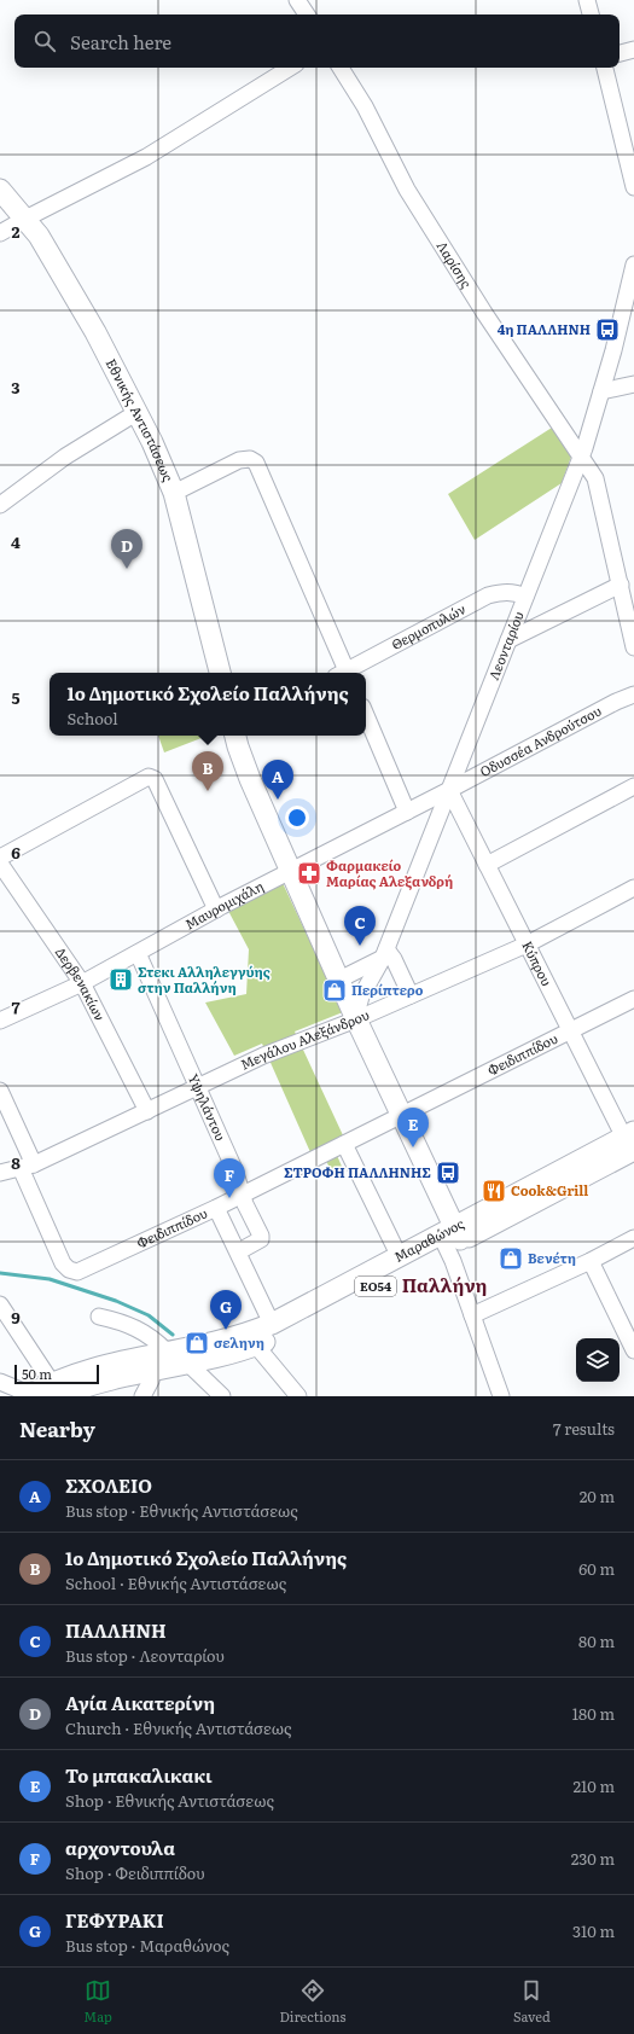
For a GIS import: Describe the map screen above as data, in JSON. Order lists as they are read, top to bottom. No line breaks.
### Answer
{"streets":{"main road":["Εθνικής Αντιστάσεως","Μαραθώνος","ΕΟ54"],"street":["Λαρίσης","Θερμοπυλών","Λεονταρίου","Οδυσσέα Ανδρούτσου","Μαυρομιχάλη","Κύπρου","Δερβενακίων","Μεγάλου Αλεξάνδρου","Φειδιππίδου","Υψηλάντου"]},"crossings":[["Λαρίσης","Λεονταρίου"],["Θερμοπυλών","Λεονταρίου"],["Λεονταρίου","Οδυσσέα Ανδρούτσου"],["Οδυσσέα Ανδρούτσου","Μαυρομιχάλη"],["Οδυσσέα Ανδρούτσου","Κύπρου"],["Μαυρομιχάλη","Κύπρου"],["Μαυρομιχάλη","Δερβενακίων"],["Μαυρομιχάλη","Υψηλάντου"],["Κύπρου","Μεγάλου Αλεξάνδρου"],["Κύπρου","Φειδιππίδου"],["Κύπρου","Μαραθώνος"],["Δερβενακίων","Μεγάλου Αλεξάνδρου"],["Μεγάλου Αλεξάνδρου","Φειδιππίδου"],["Μεγάλου Αλεξάνδρου","Υψηλάντου"],["Φειδιππίδου","Υψηλάντου"]],"districts":["Παλλήνη"],"places":{"bus stop":["4η ΠΑΛΛΗΝΗ","ΣΤΡΟΦΗ ΠΑΛΛΗΝΗΣ"],"pharmacy":["Φαρμακείο Μαρίας Αλεξανδρή"],"building":["Στεκι Αλληλεγγύης στην Παλλήνη"],"shop":["Περίπτερο","Βενέτη","σεληνη"],"restaurant":["Cook&Grill"]},"scale_bar":"50 m","page":{"search":"Search here","pins":["D","B","A","C","E","F","G"],"popup":["1ο Δημοτικό Σχολείο Παλλήνης","School"],"scale":"50 m","heading":["Nearby","7 results"],"list":[{"mark":"A","name":"ΣΧΟΛΕΙΟ","note":"Bus stop · Εθνικής Αντιστάσεως","value":"20 m"},{"mark":"B","name":"1ο Δημοτικό Σχολείο Παλλήνης","note":"School · Εθνικής Αντιστάσεως","value":"60 m"},{"mark":"C","name":"ΠΑΛΛΗΝΗ","note":"Bus stop · Λεονταρίου","value":"80 m"},{"mark":"D","name":"Αγία Αικατερίνη","note":"Church · Εθνικής Αντιστάσεως","value":"180 m"},{"mark":"E","name":"Το μπακαλικακι","note":"Shop · Εθνικής Αντιστάσεως","value":"210 m"},{"mark":"F","name":"αρχοντουλα","note":"Shop · Φειδιππίδου","value":"230 m"},{"mark":"G","name":"ΓΕΦΥΡΑΚΙ","note":"Bus stop · Μαραθώνος","value":"310 m"}],"nav":["Map","Directions","Saved"]},"grid":{"rows":["2","3","4","5","6","7","8","9"]}}
